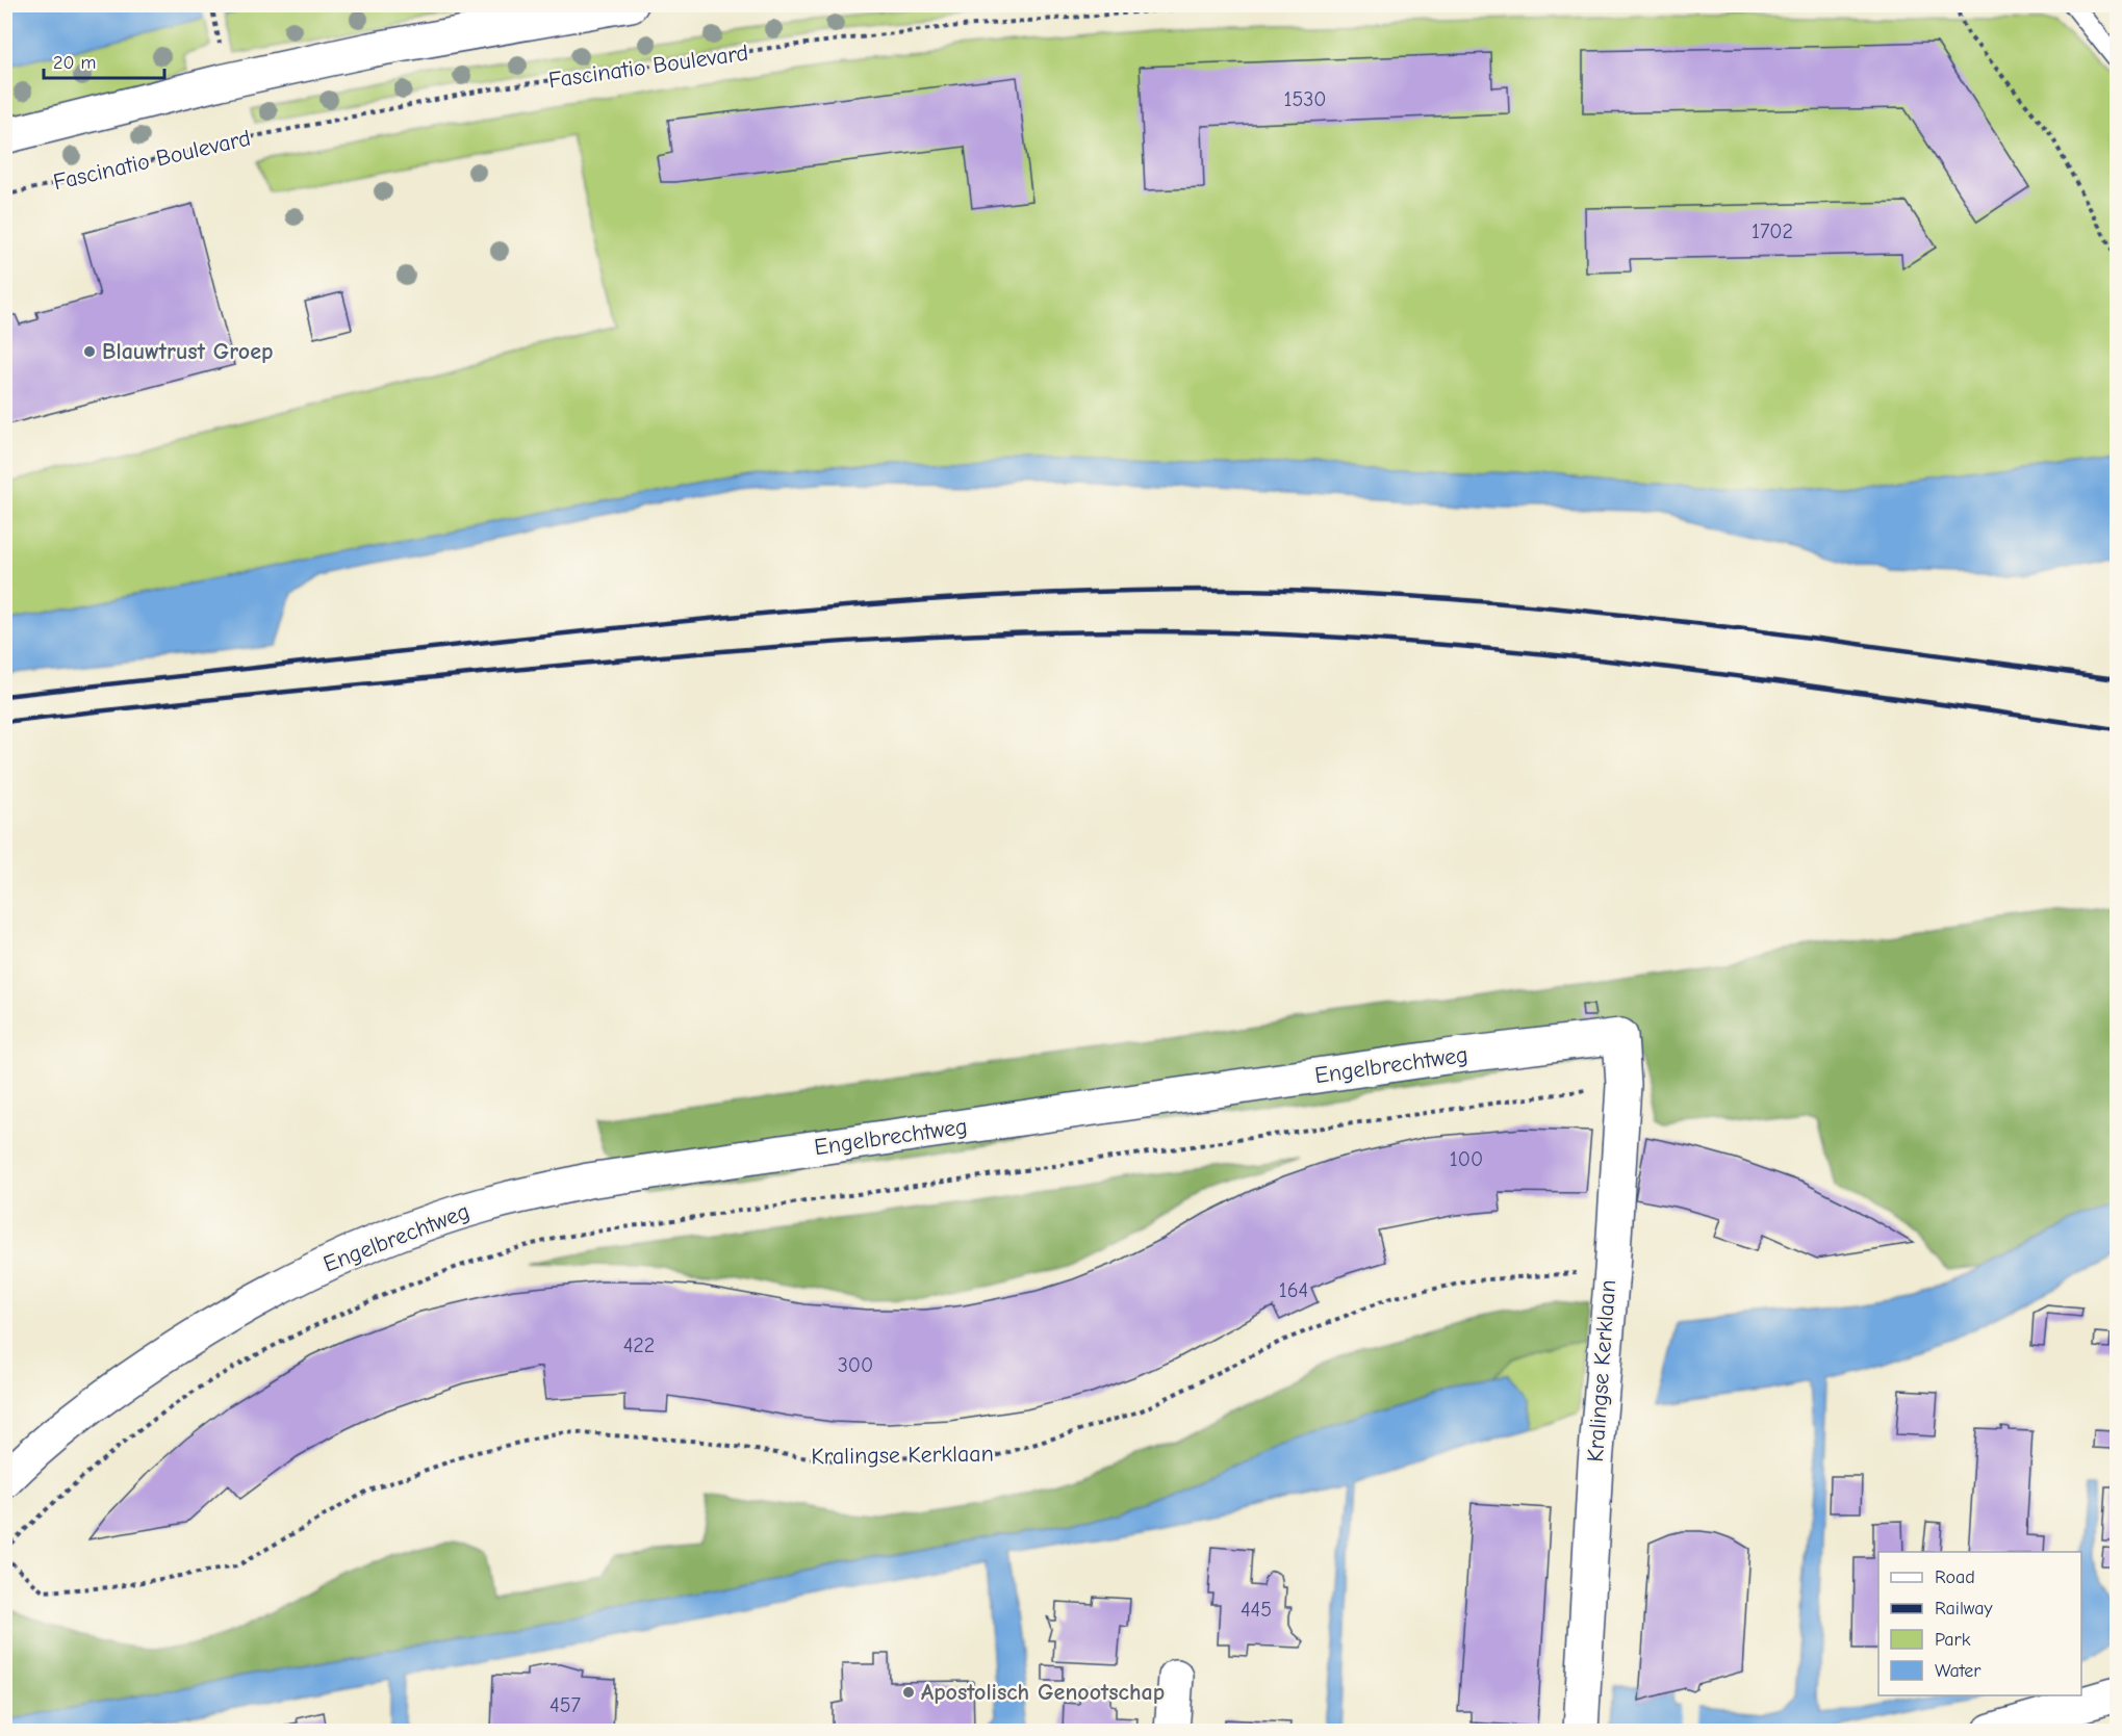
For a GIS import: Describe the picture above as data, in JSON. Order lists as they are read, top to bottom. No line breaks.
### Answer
{"streets":{"street":["Engelbrechtweg","Kralingse Kerklaan"],"path":["Fascinatio Boulevard"]},"crossings":[["Engelbrechtweg","Kralingse Kerklaan"]],"places":["Blauwtrust Groep","Apostolisch Genootschap"],"house_numbers":["1530","1702","100","164","422","300","445","457"],"legend":["Road","Railway","Park","Water"],"scale_bar":"20 m"}
